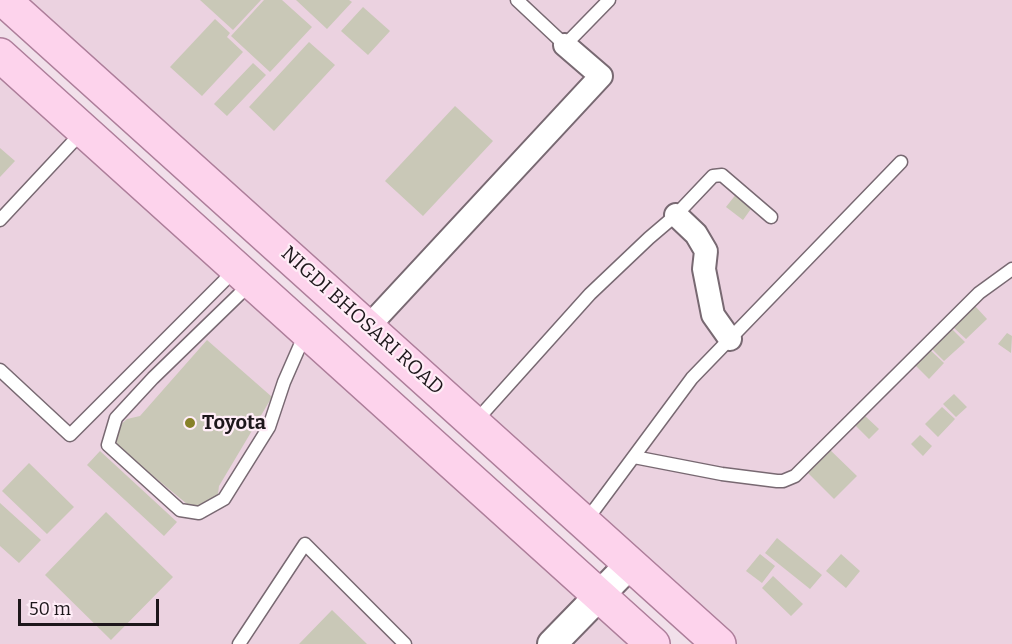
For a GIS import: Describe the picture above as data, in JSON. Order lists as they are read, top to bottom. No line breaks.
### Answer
{"streets":{"main road":["NIGDI BHOSARI ROAD"]},"places":["Toyota"],"scale_bar":"50 m"}
